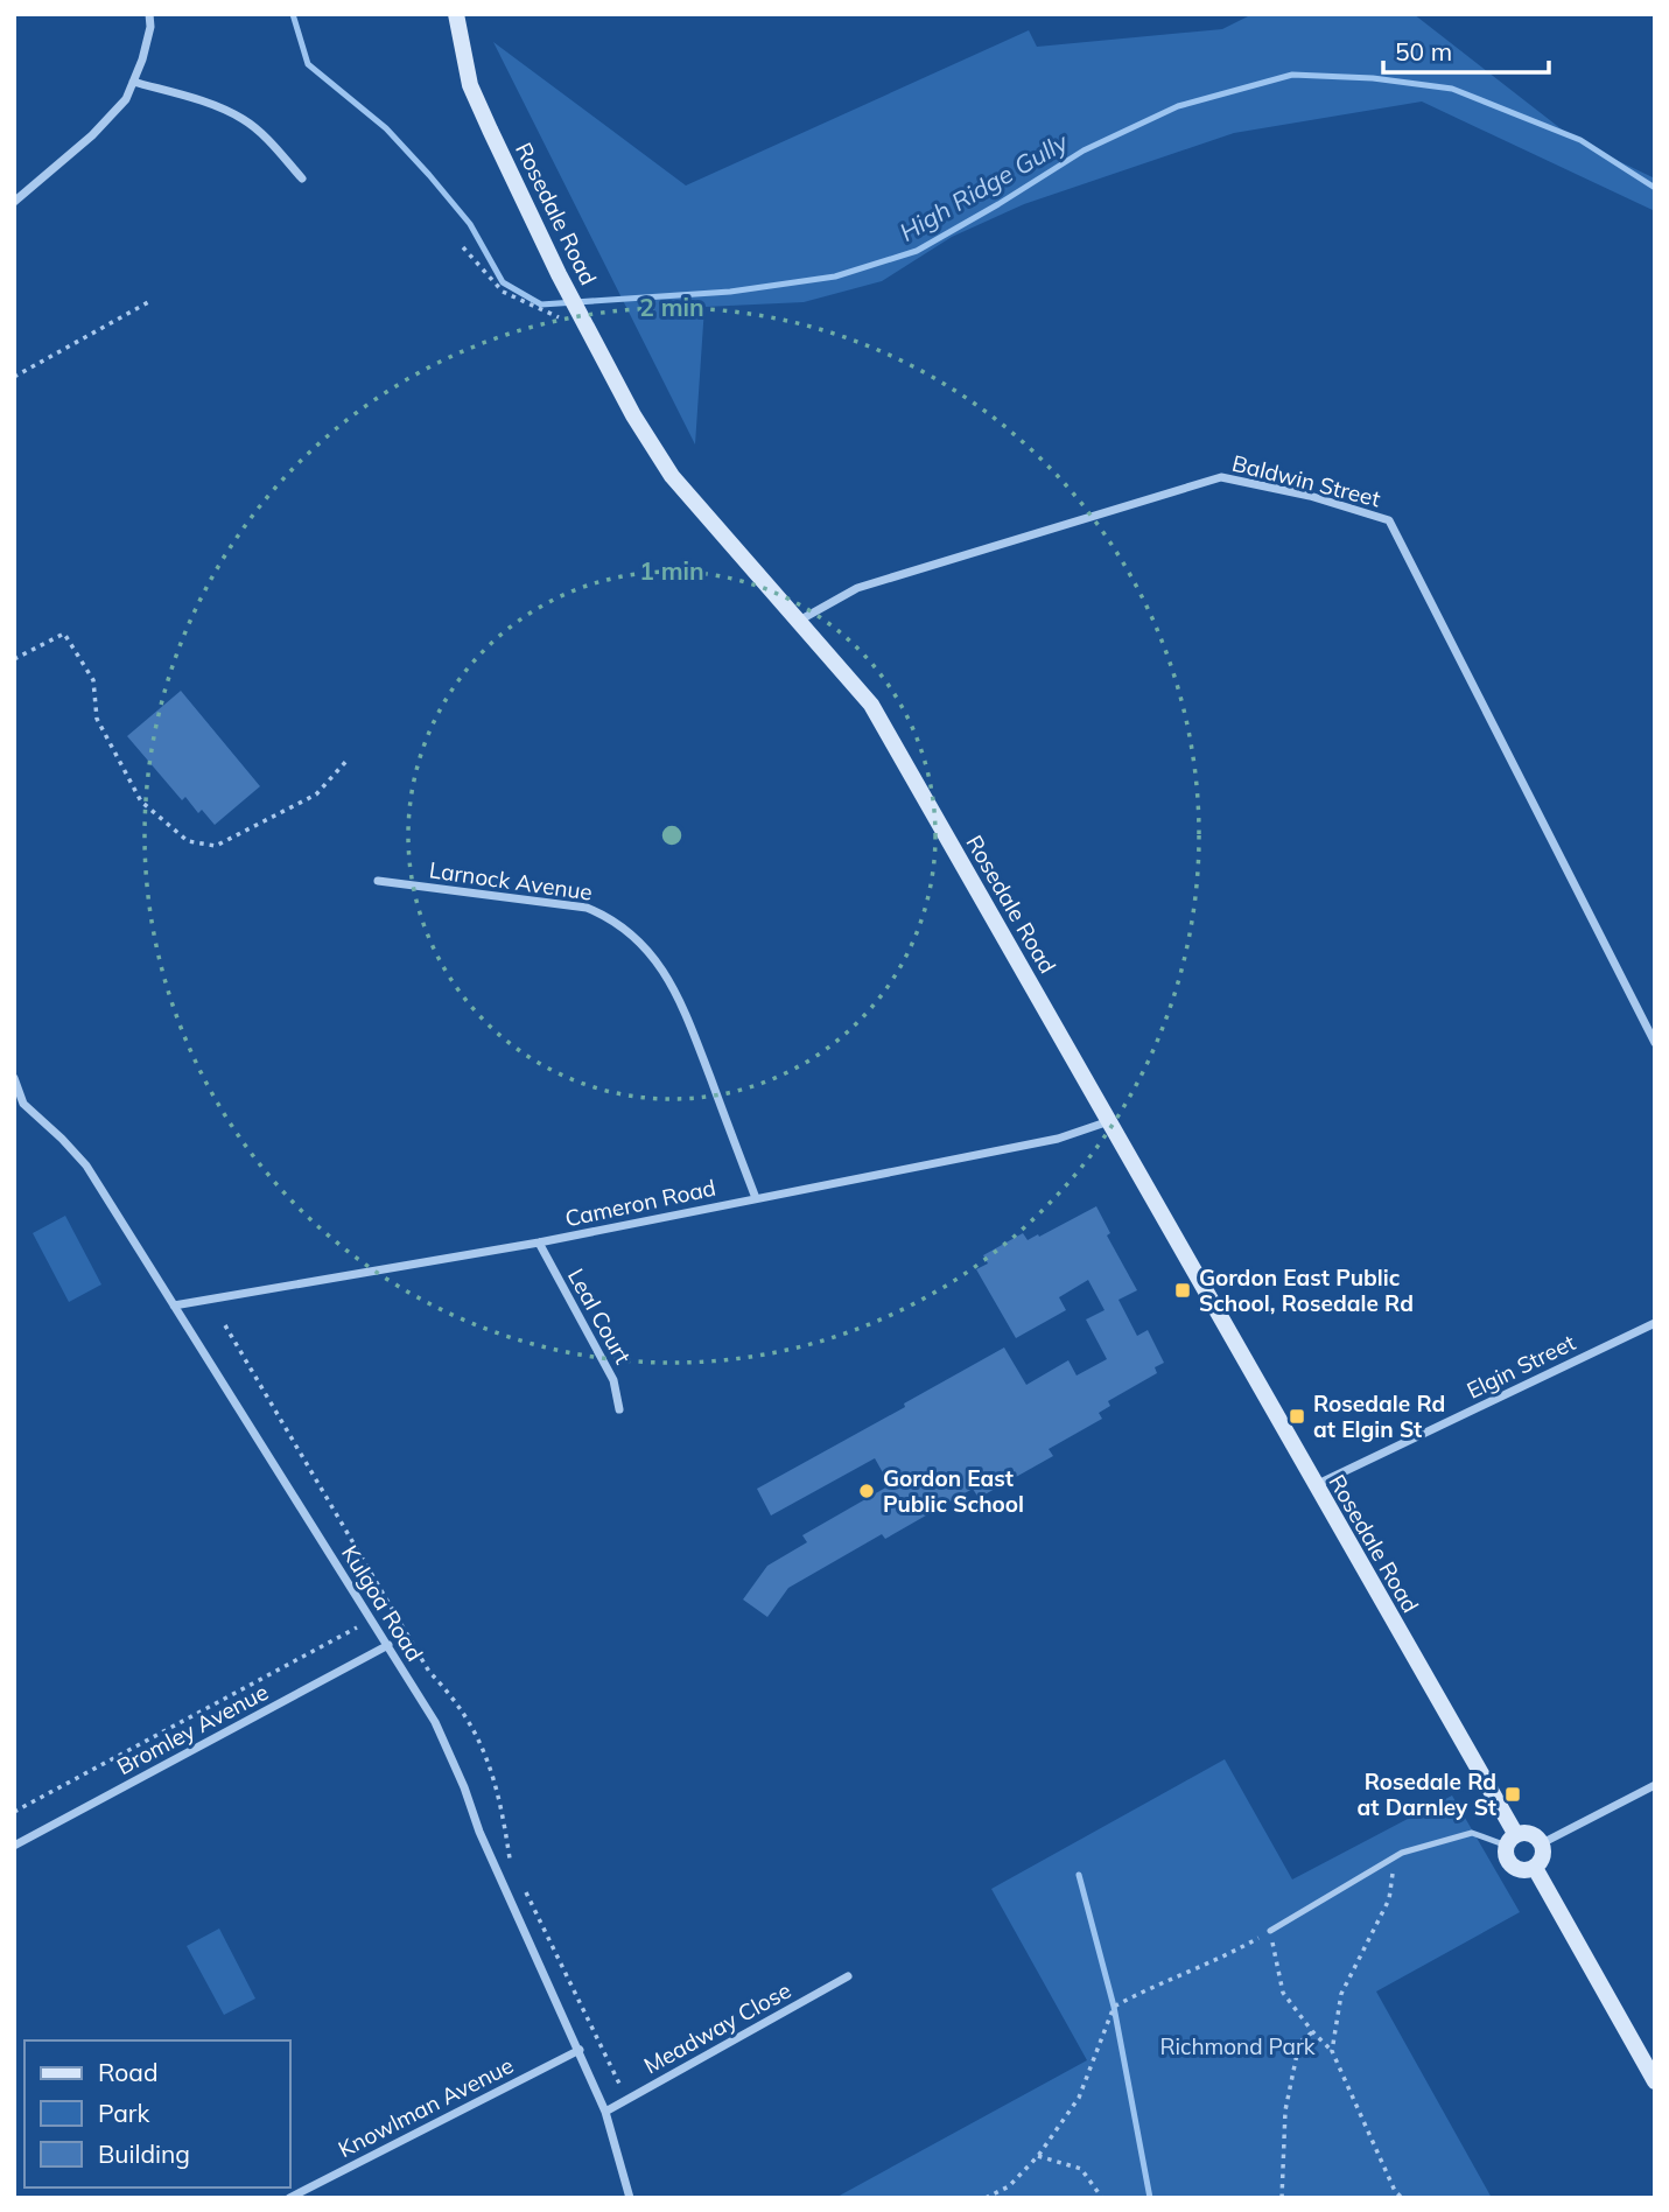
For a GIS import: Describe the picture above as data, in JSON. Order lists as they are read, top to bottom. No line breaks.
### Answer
{"streets":{"street":["Rosedale Road","Baldwin Street","Larnock Avenue","Cameron Road","Leal Court","Elgin Street","Kulgoa Road","Bromley Avenue","Meadway Close","Knowlman Avenue"]},"crossings":[["Rosedale Road","Baldwin Street"],["Rosedale Road","Cameron Road"],["Rosedale Road","Elgin Street"],["Larnock Avenue","Cameron Road"],["Cameron Road","Leal Court"],["Cameron Road","Kulgoa Road"],["Kulgoa Road","Bromley Avenue"],["Kulgoa Road","Meadway Close"],["Kulgoa Road","Knowlman Avenue"]],"water":["High Ridge Gully"],"parks":["Richmond Park"],"places":{"transit":["Gordon East Public School, Rosedale Rd","Rosedale Rd at Elgin St","Rosedale Rd at Darnley St"],"other":["Gordon East Public School"]},"legend":["Road","Park","Building"],"scale_bar":"50 m","rings":["2 min","1 min"]}
